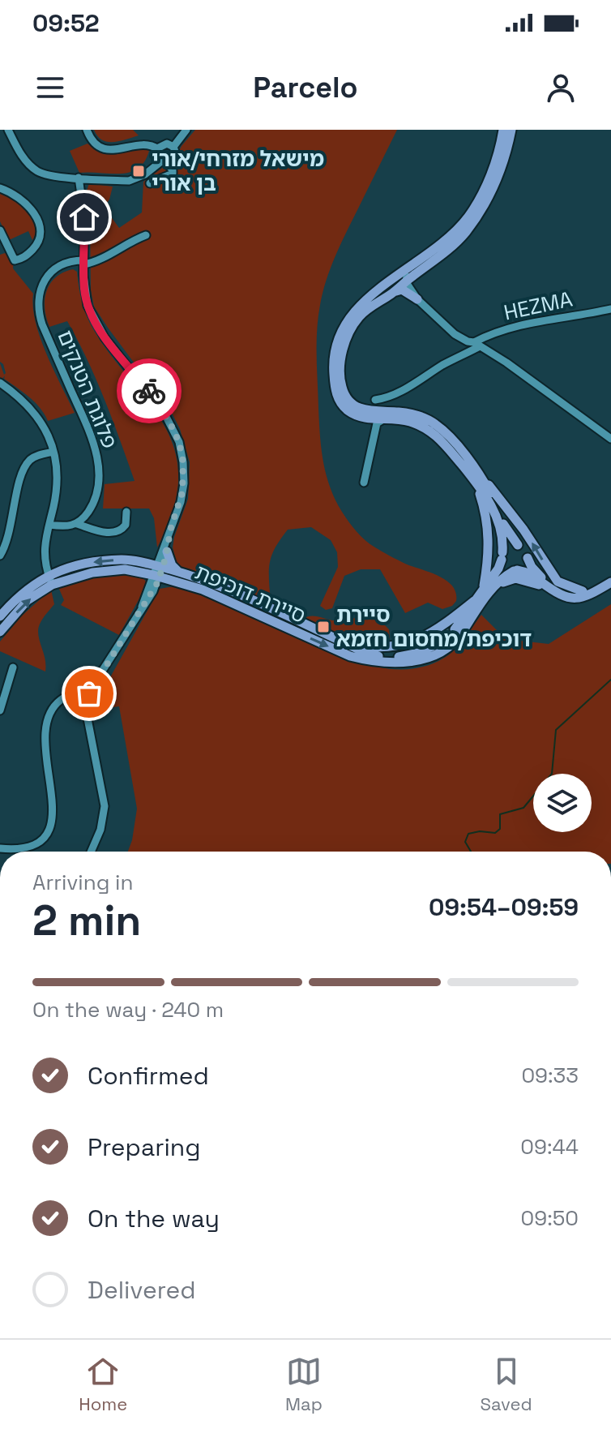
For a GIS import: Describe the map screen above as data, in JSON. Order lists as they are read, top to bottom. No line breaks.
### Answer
{"streets":{"main road":["סיירת דוכיפת"],"street":["HEZMA","פלוגת הטנקים"]},"places":{"transit":["מישאל מזרחי/אורי בן אורי","סיירת דוכיפת/מחסום חזמא"]},"page":{"status":"09:52","header":"Parcelo","heading":["2 min","Arriving in","09:54–09:59"],"bar":"On the way · 240 m","list":[["Confirmed","09:33"],["Preparing","09:44"],["On the way","09:50"],"Delivered"],"tabs":["Home","Map","Saved"]}}
